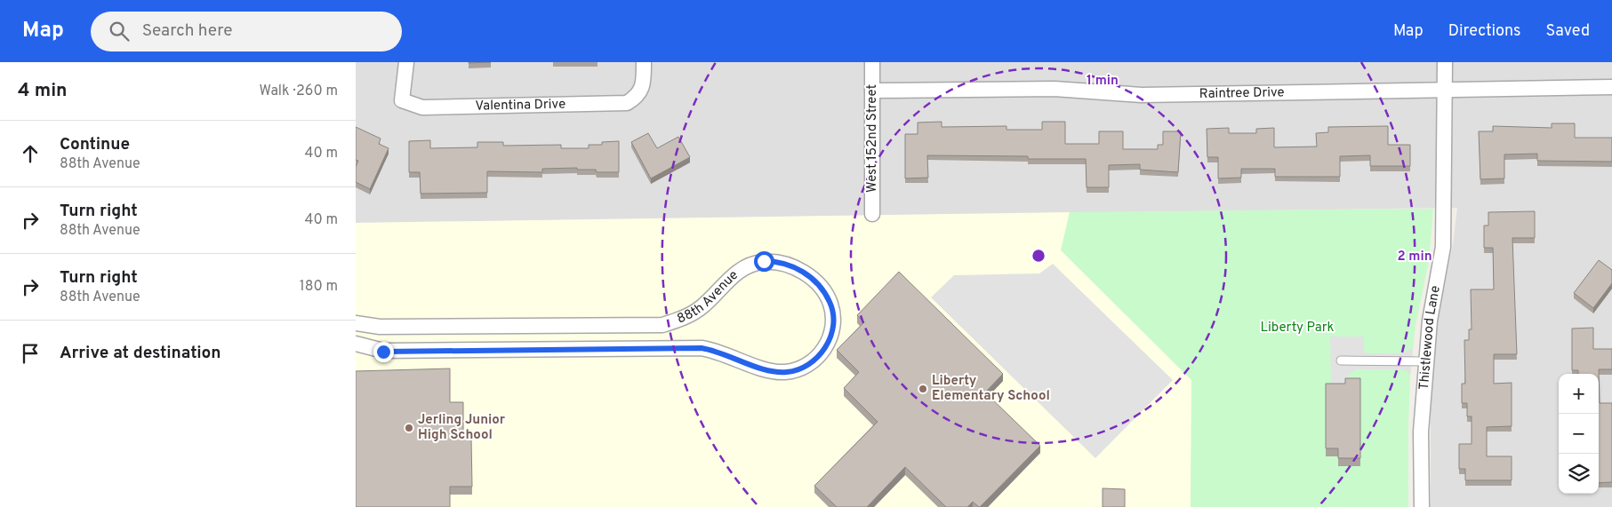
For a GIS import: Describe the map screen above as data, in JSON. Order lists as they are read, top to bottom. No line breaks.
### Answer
{"streets":{"street":["Raintree Drive","Valentina Drive","West 152nd Street","88th Avenue","Thistlewood Lane"]},"crossings":[["Raintree Drive","West 152nd Street"],["Raintree Drive","Thistlewood Lane"]],"parks":["Liberty Park"],"places":["Liberty Elementary School","Jerling Junior High School"],"page":{"header":"Map","search":"Search here","nav":["Map","Directions","Saved"],"heading":["4 min","Walk · 260 m"],"list":[["Continue","88th Avenue","40 m"],["Turn right","88th Avenue","40 m"],["Turn right","88th Avenue","180 m"],"Arrive at destination"],"map_buttons":["+","−"]},"rings":["1 min","2 min"]}
